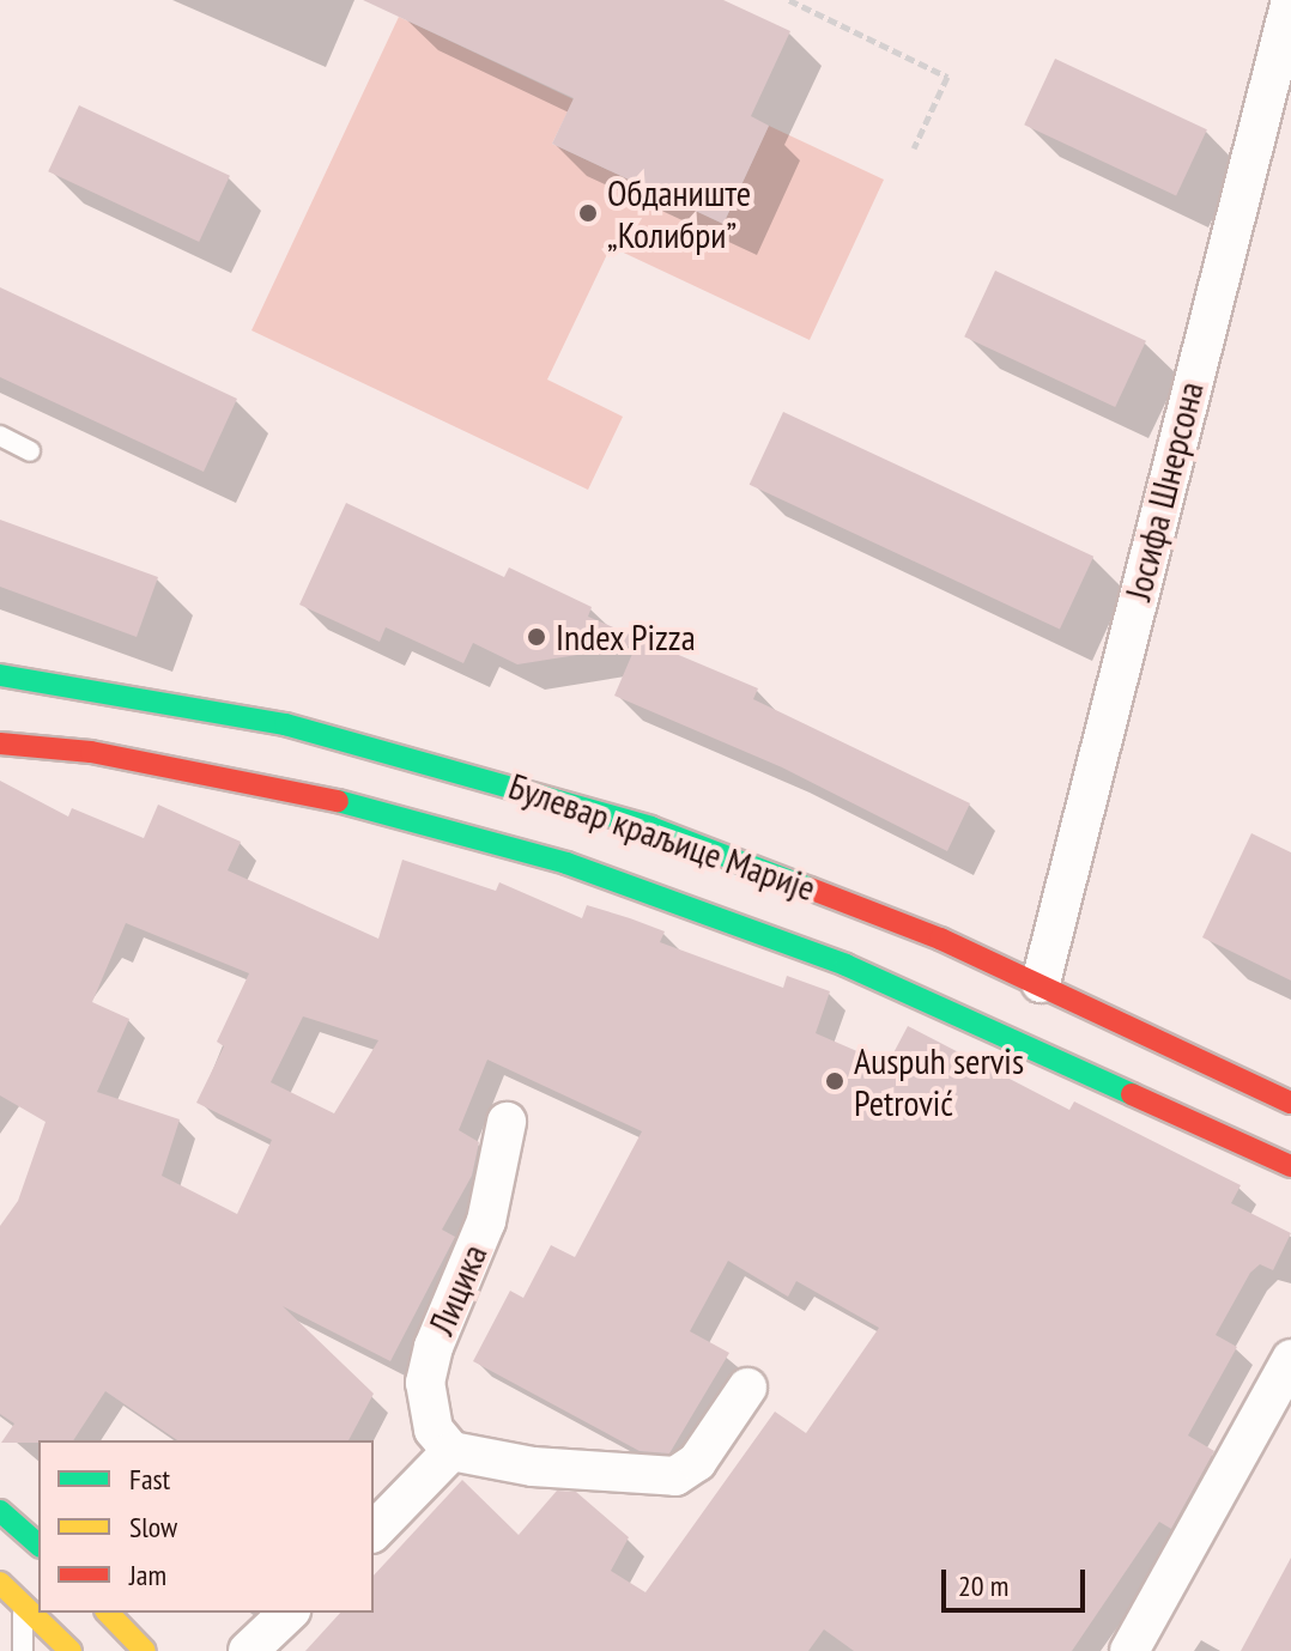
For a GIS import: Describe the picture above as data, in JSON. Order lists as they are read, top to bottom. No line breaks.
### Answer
{"streets":{"main road":["Булевар краљице Марије"],"street":["Јосифа Шнерсона","Лицика"]},"crossings":[["Јосифа Шнерсона","Булевар краљице Марије"]],"places":["Обданиште „Колибри”","Index Pizza","Auspuh servis Petrović"],"legend":["Fast","Slow","Jam"],"scale_bar":"20 m"}
